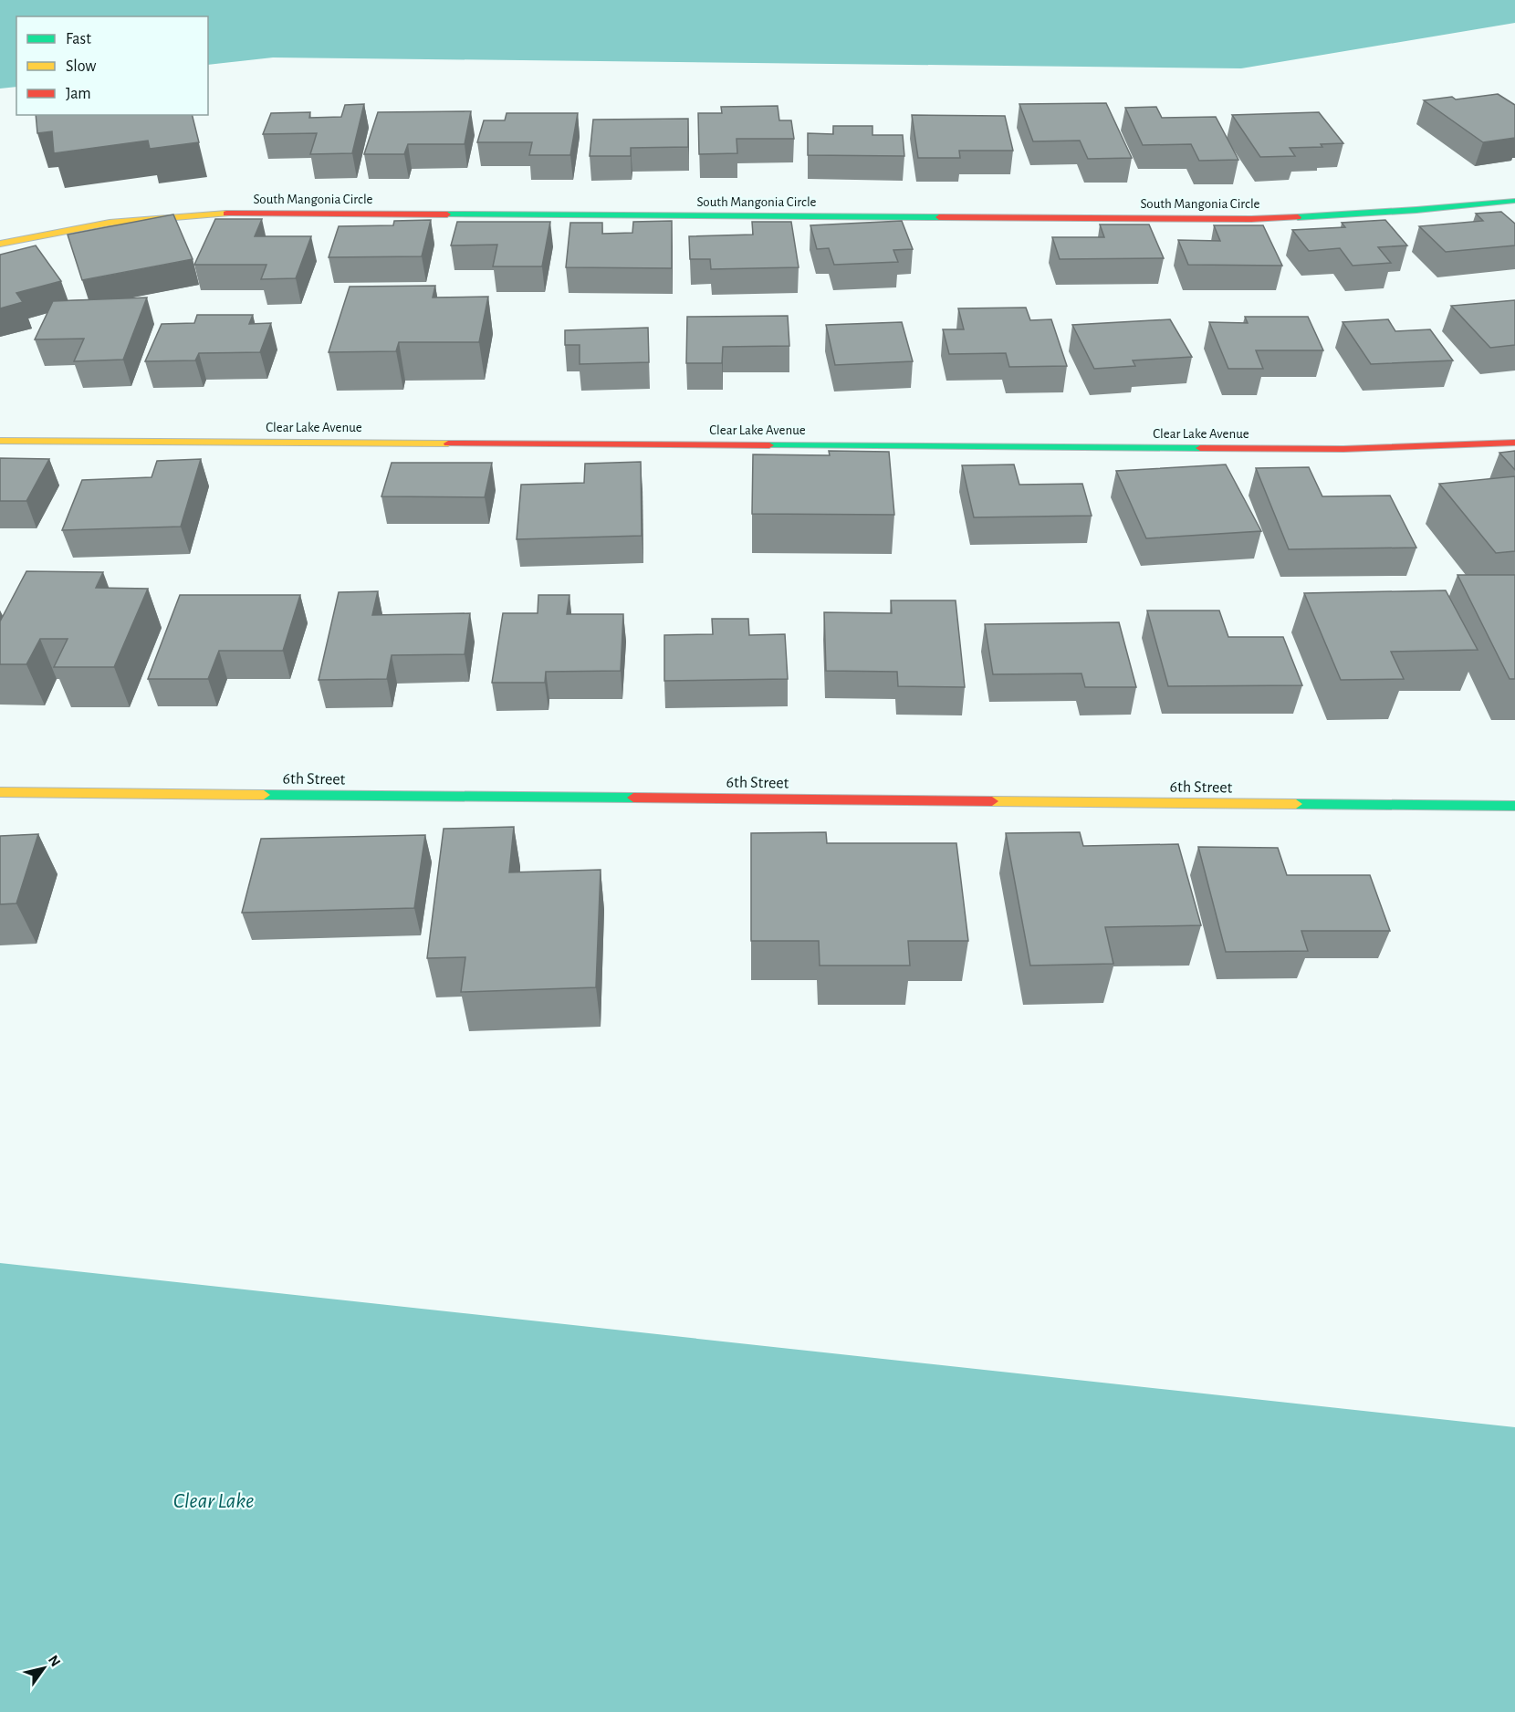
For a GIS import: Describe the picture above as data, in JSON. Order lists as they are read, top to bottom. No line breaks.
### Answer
{"streets":{"street":["South Mangonia Circle","Clear Lake Avenue","6th Street"]},"water":["Clear Lake"],"legend":["Fast","Slow","Jam"],"north":"top right"}
